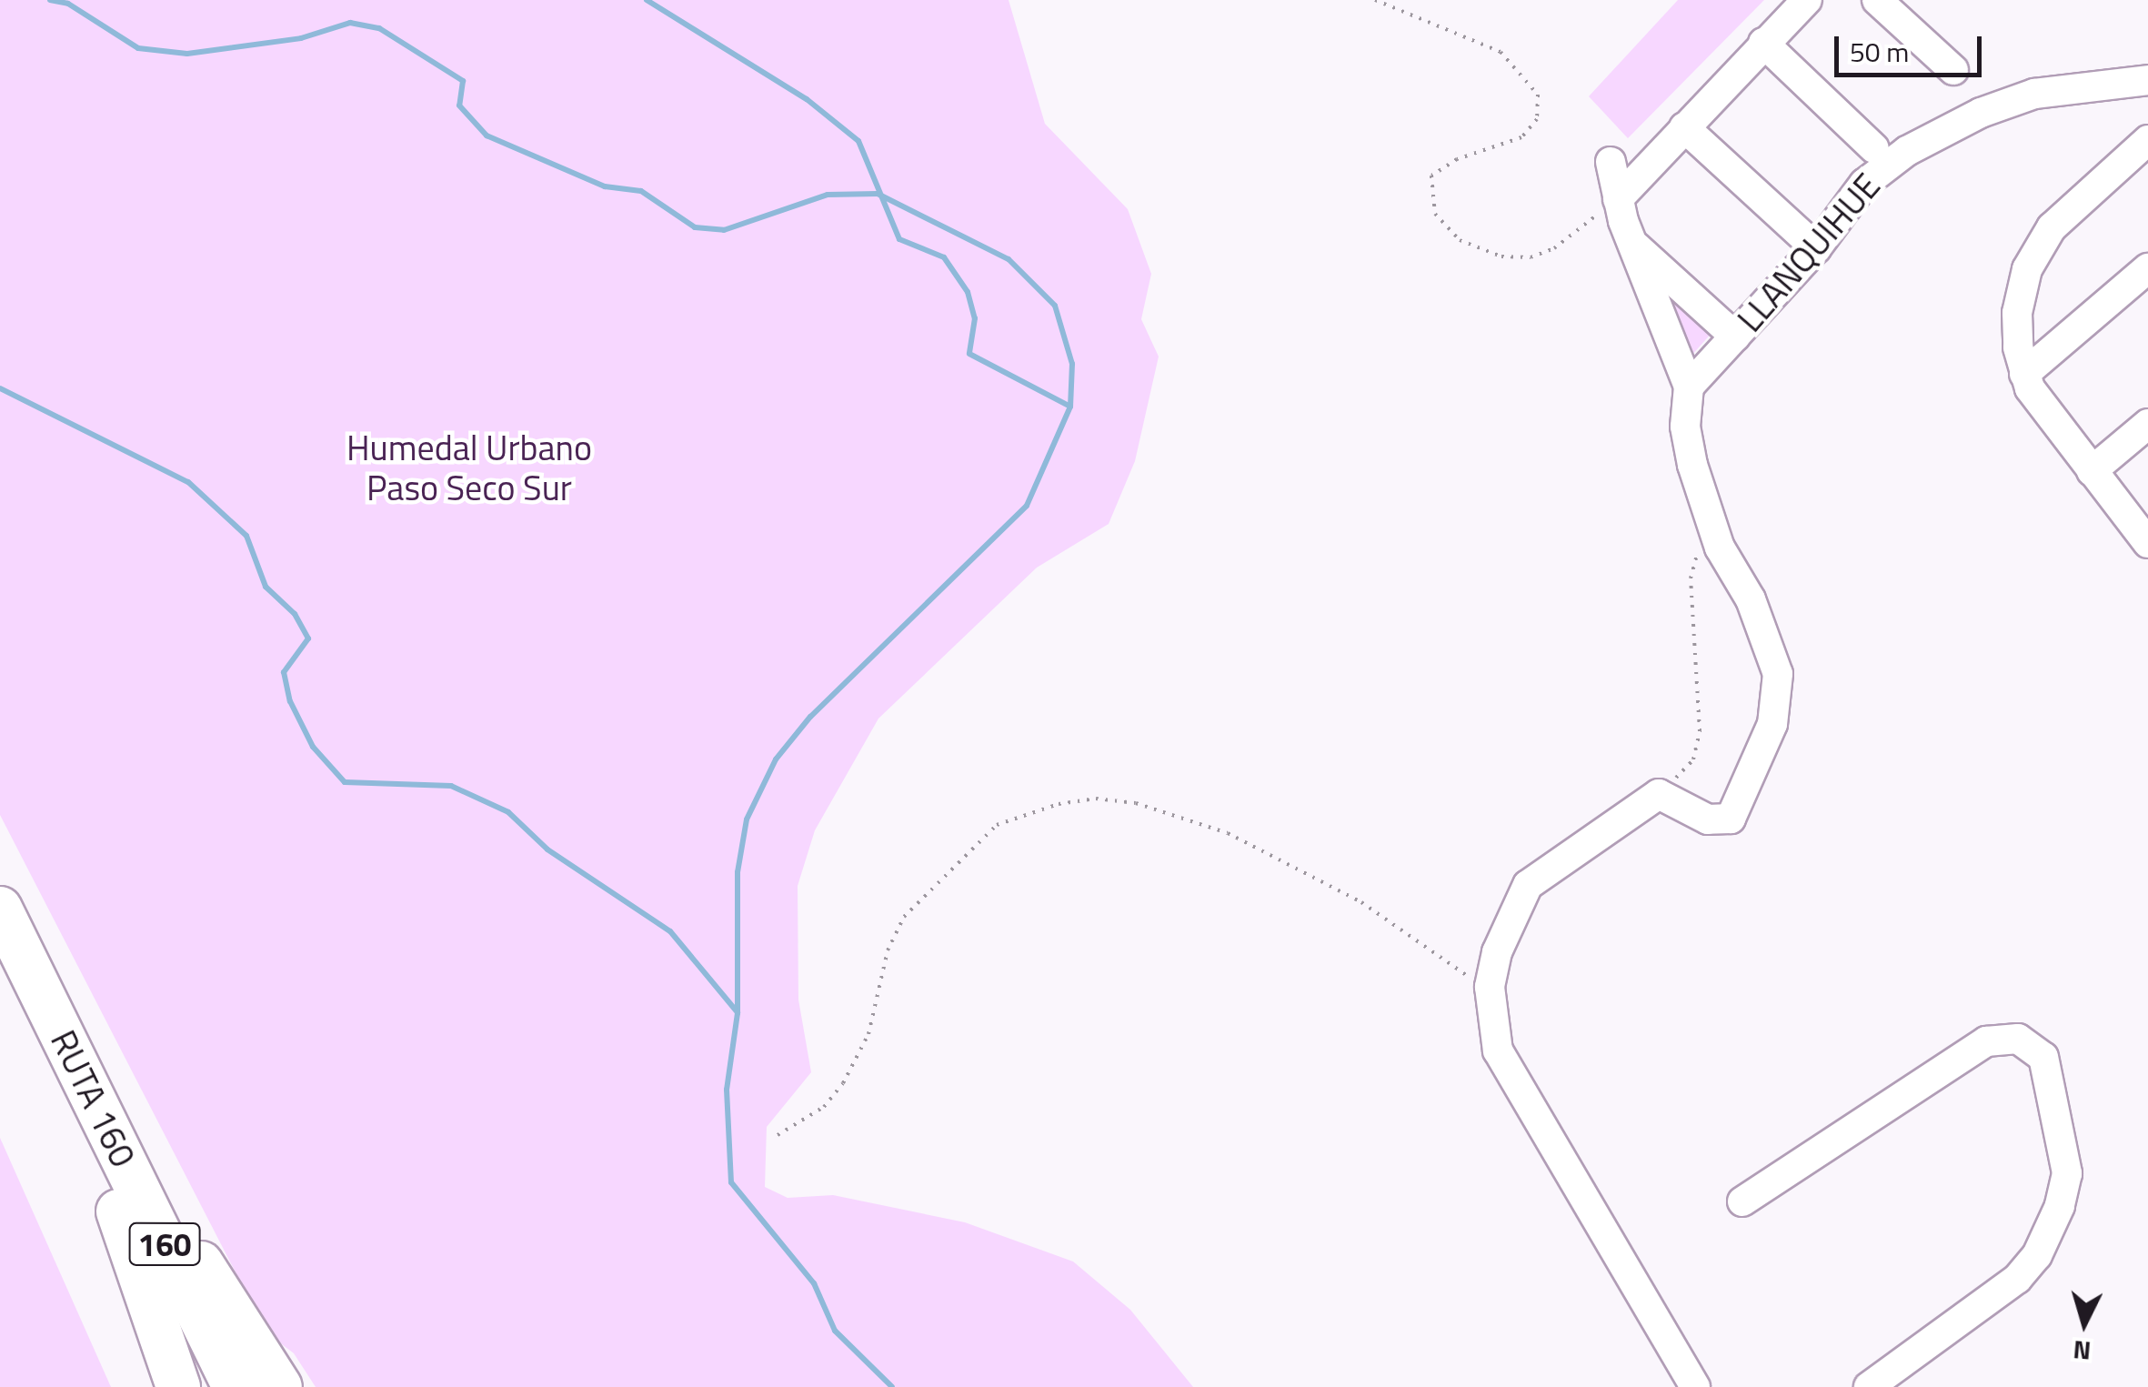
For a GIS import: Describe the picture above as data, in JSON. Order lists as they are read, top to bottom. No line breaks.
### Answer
{"streets":{"highway":["RUTA 160","160"],"street":["LLANQUIHUE"]},"parks":["Humedal Urbano Paso Seco Sur"],"scale_bar":"50 m","north":"bottom"}
